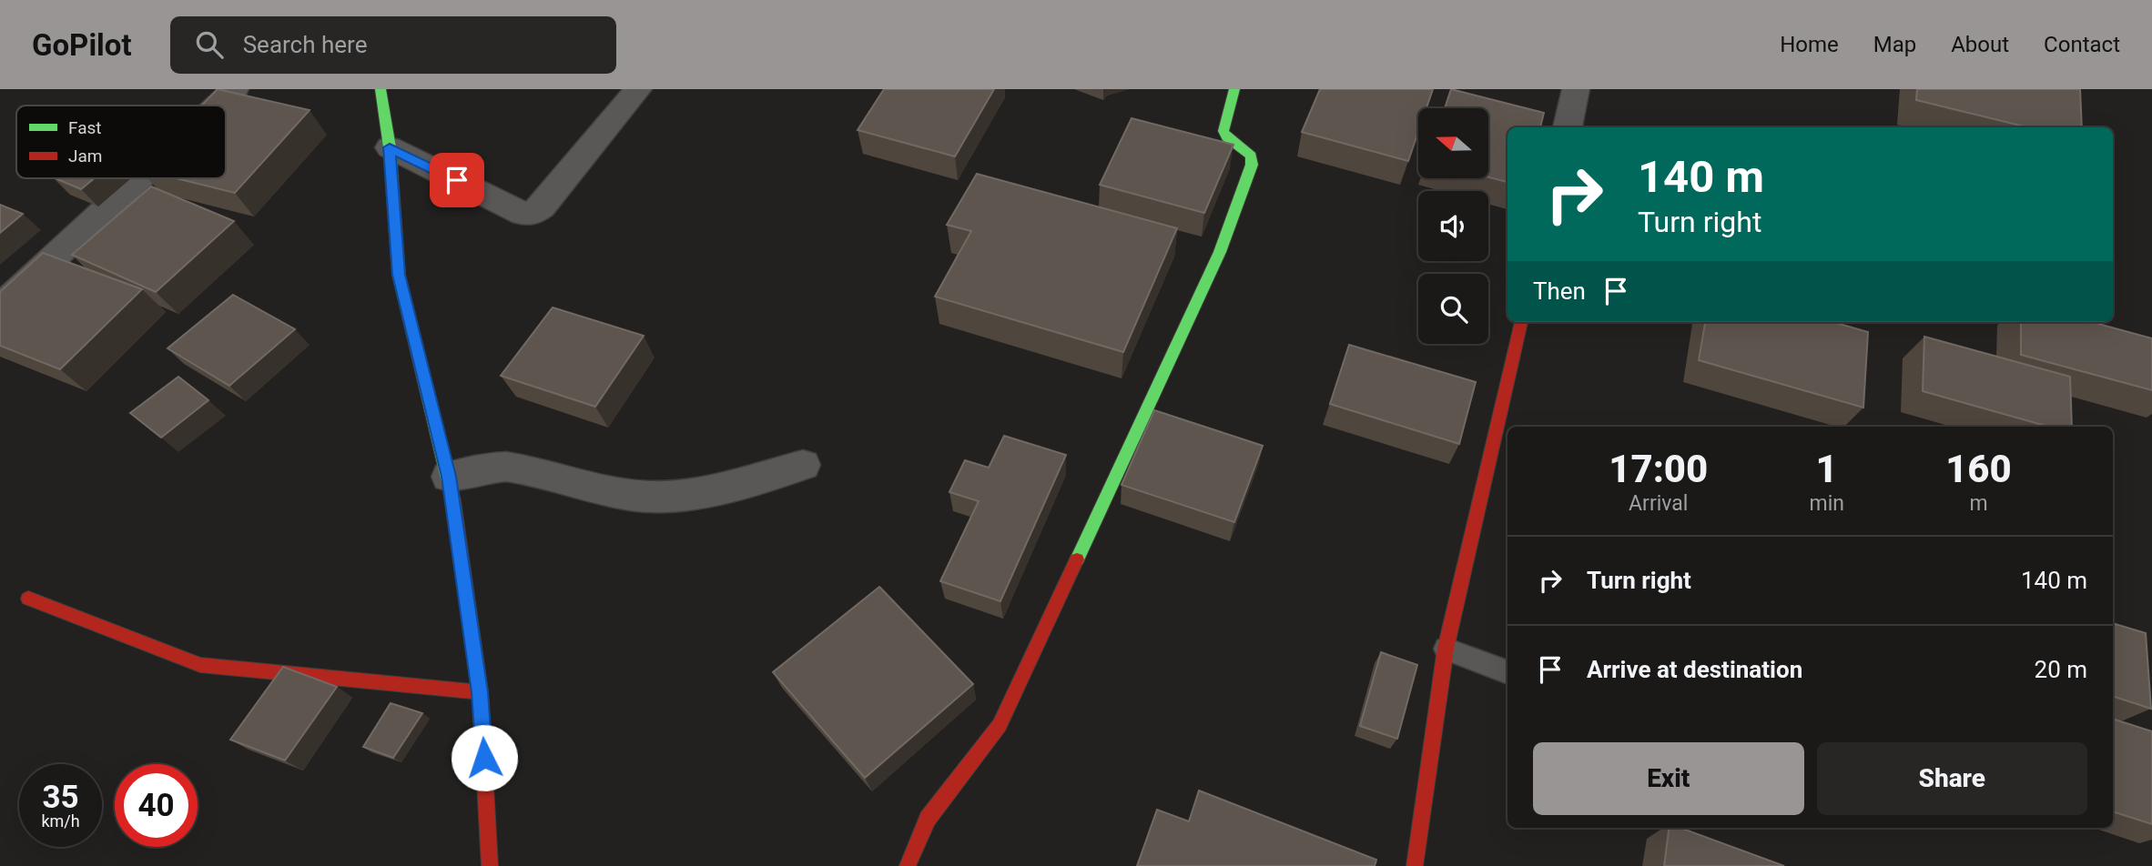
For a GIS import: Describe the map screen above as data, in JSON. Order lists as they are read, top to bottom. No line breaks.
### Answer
{"legend":["Fast","Jam"],"north":"left","page":{"header":"GoPilot","search":"Search here","nav":["Home","Map","About","Contact"],"turn":["140 m","Turn right"],"then":"Then","eta":["17:00","Arrival","1","min","160","m"],"list":[{"name":"Turn right","value":"140 m"},{"name":"Arrive at destination","value":"20 m"}],"buttons":["Exit","Share"],"speed":"35 km/h","limit":"40"}}
